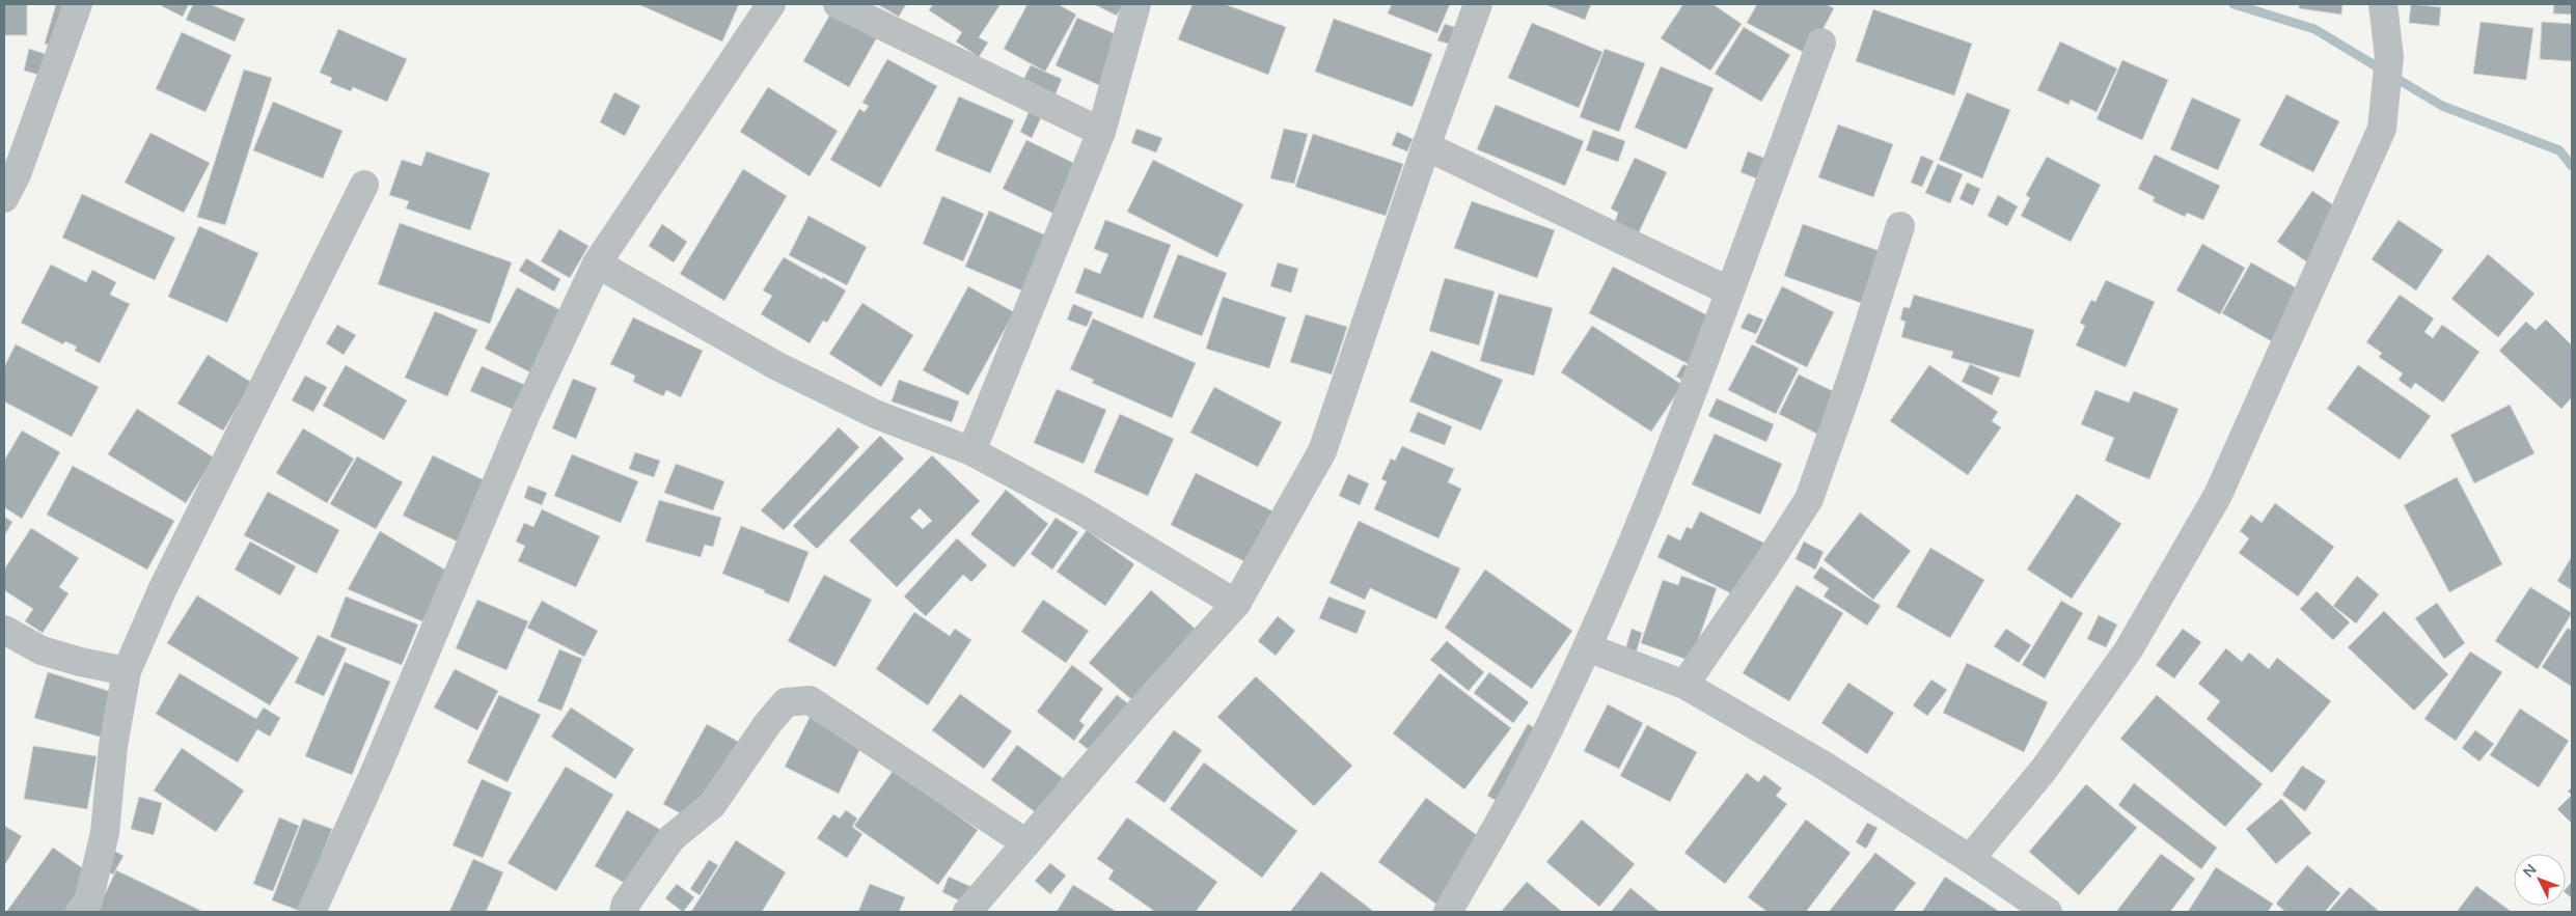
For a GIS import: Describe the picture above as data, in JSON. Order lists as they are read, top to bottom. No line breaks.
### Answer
{"north":"top left"}
